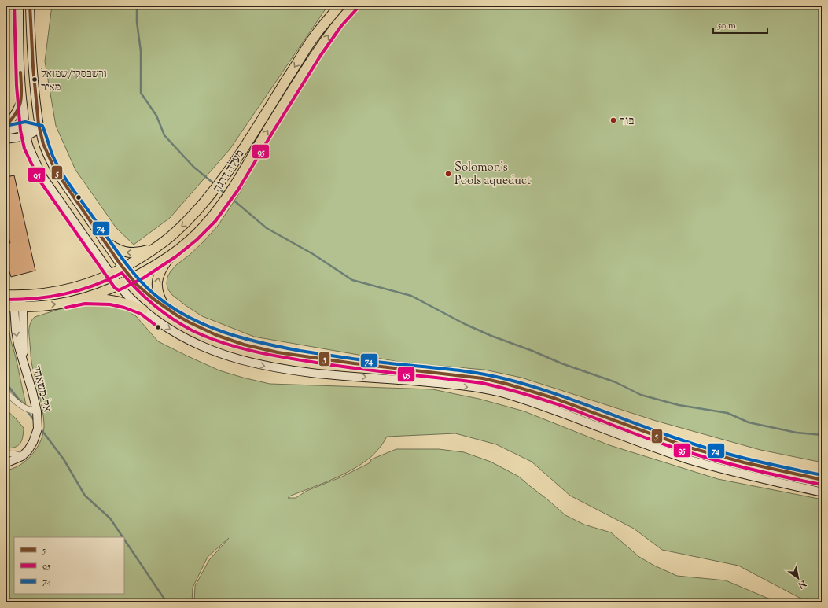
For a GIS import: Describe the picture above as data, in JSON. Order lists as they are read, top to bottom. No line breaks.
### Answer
{"streets":{"main road":["מעלה דרגה","אל-משאהד"]},"crossings":[["מעלה דרגה","אל-משאהד"]],"places":["ורשבסקי/שמואל מאיר","בור","Solomon's Pools aqueduct"],"lines":["transit line 5","transit line 95","transit line 74"],"legend":["5","95","74"],"scale_bar":"50 m","north":"bottom right"}
